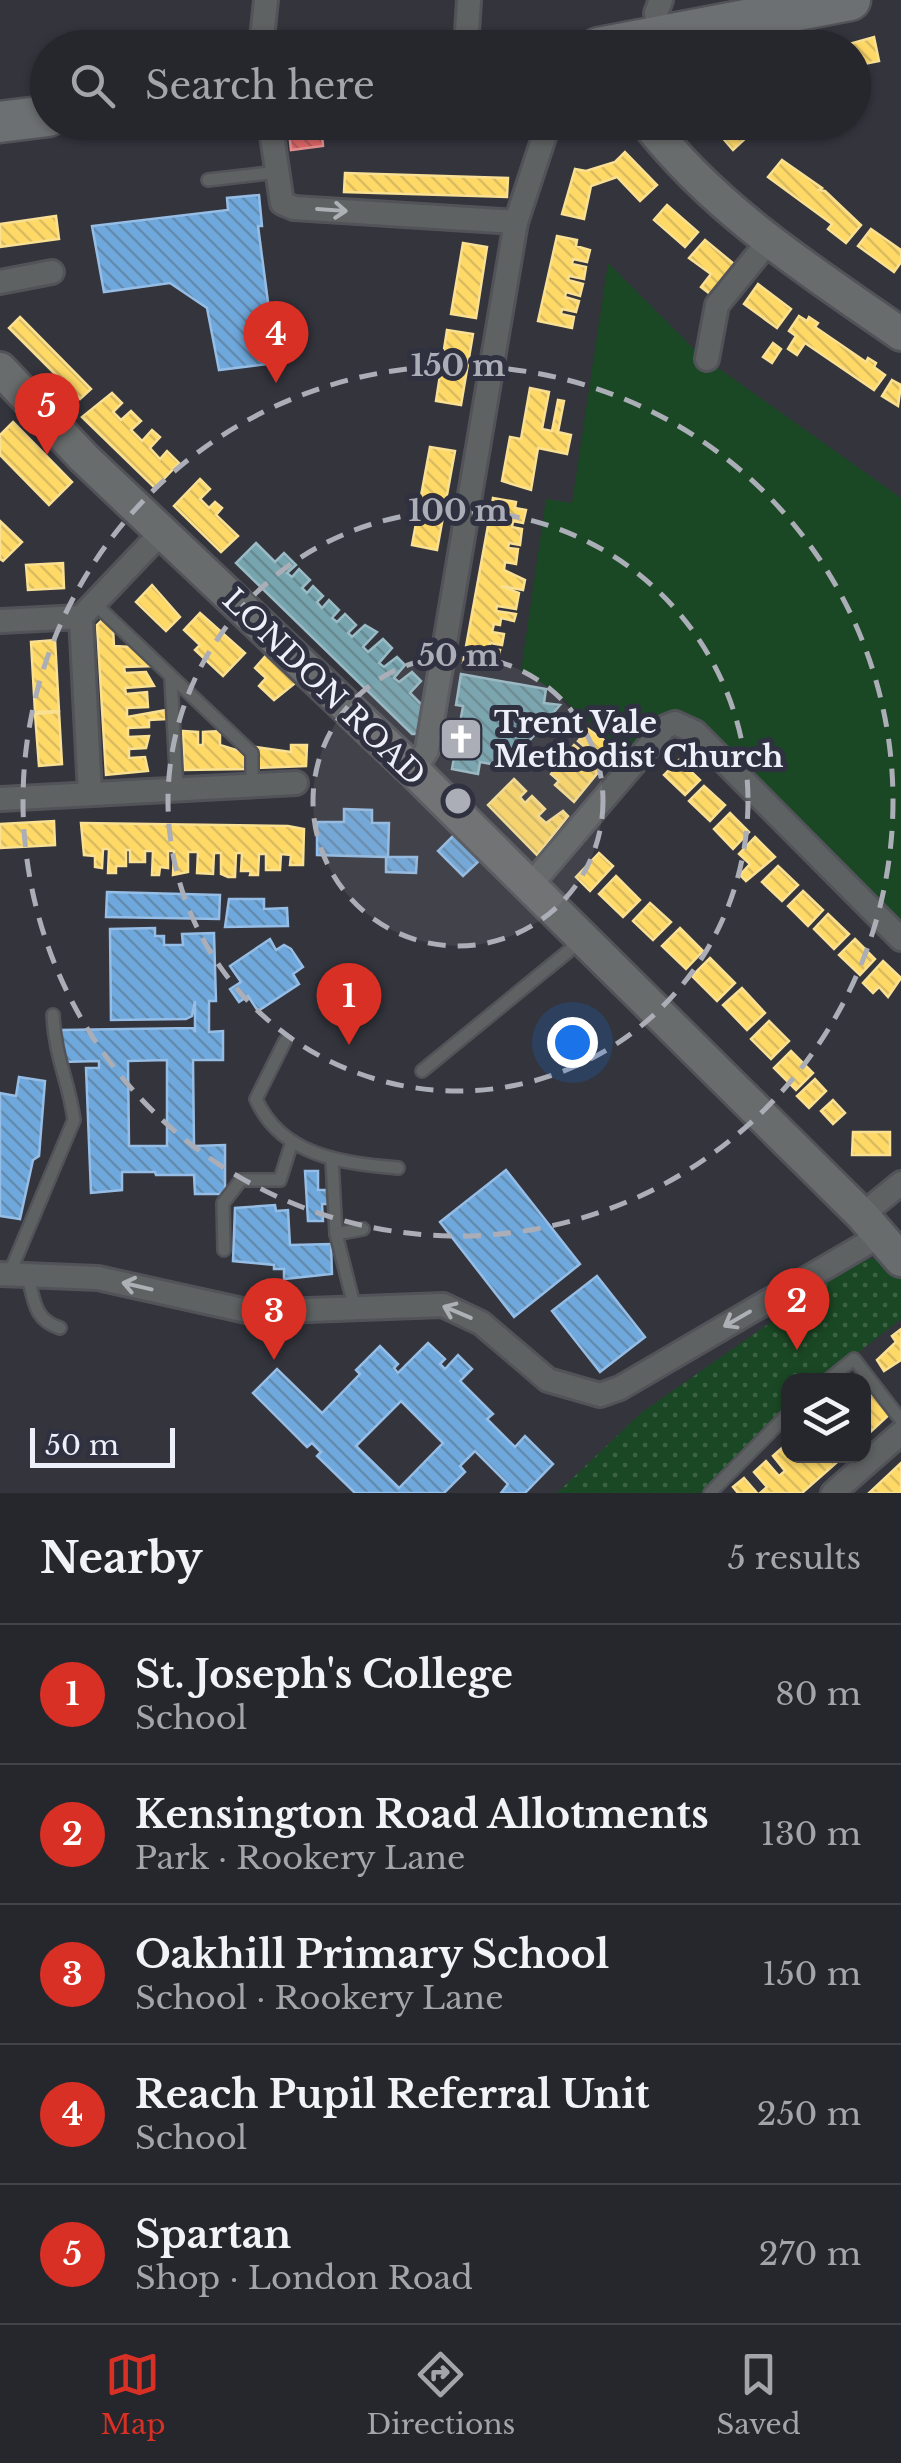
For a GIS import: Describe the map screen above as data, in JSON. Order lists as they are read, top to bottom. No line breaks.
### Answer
{"streets":{"main road":["LONDON ROAD"]},"places":{"church":["Trent Vale Methodist Church"]},"scale_bar":"50 m","page":{"search":"Search here","pins":["4","5","1","2","3"],"scale":"50 m","heading":["Nearby","5 results"],"list":[{"mark":"1","name":"St. Joseph's College","note":"School","value":"80 m"},{"mark":"2","name":"Kensington Road Allotments","note":"Park · Rookery Lane","value":"130 m"},{"mark":"3","name":"Oakhill Primary School","note":"School · Rookery Lane","value":"150 m"},{"mark":"4","name":"Reach Pupil Referral Unit","note":"School","value":"250 m"},{"mark":"5","name":"Spartan","note":"Shop · London Road","value":"270 m"}],"nav":["Map","Directions","Saved"]},"rings":["150 m","100 m","50 m"]}
